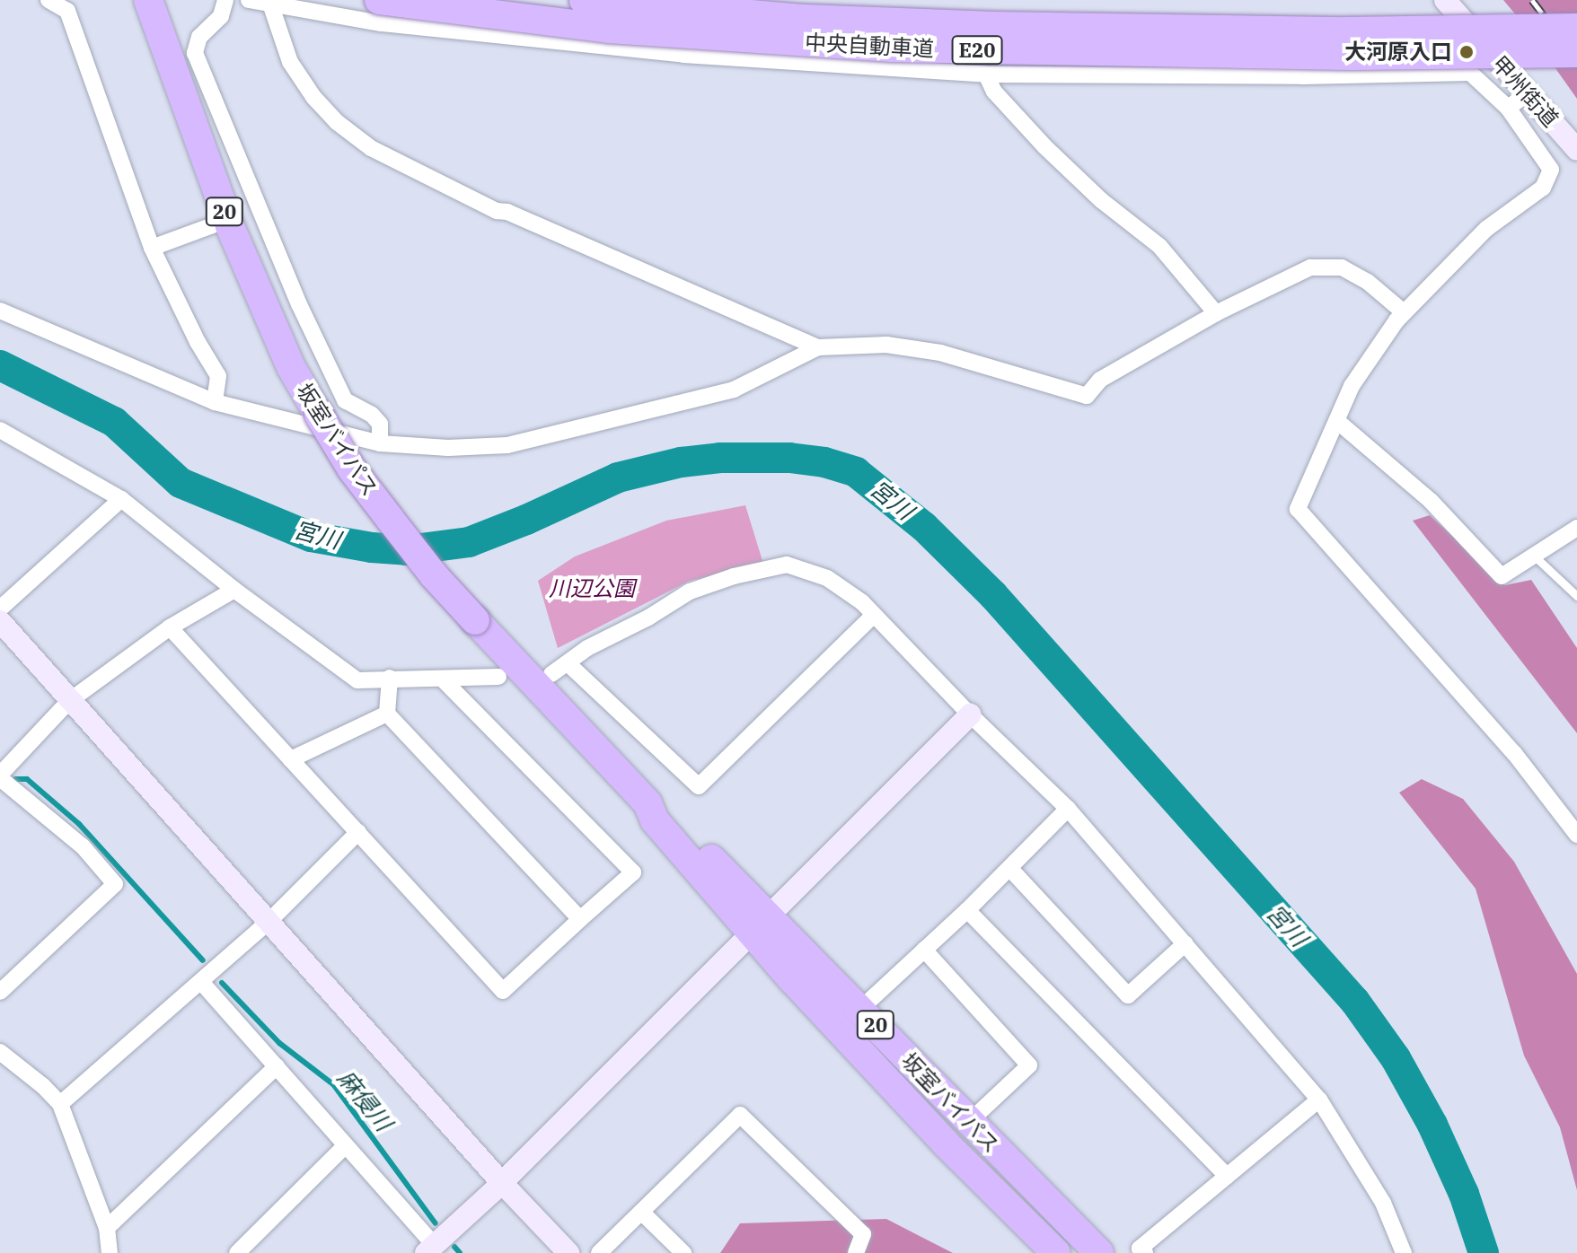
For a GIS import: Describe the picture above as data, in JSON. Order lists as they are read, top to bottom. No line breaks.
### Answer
{"streets":{"highway":["中央自動車道","E20","20","坂室バイパス"],"street":["甲州街道"]},"water":["宮川","麻侵川"],"parks":["川辺公園"],"places":["大河原入口"]}
